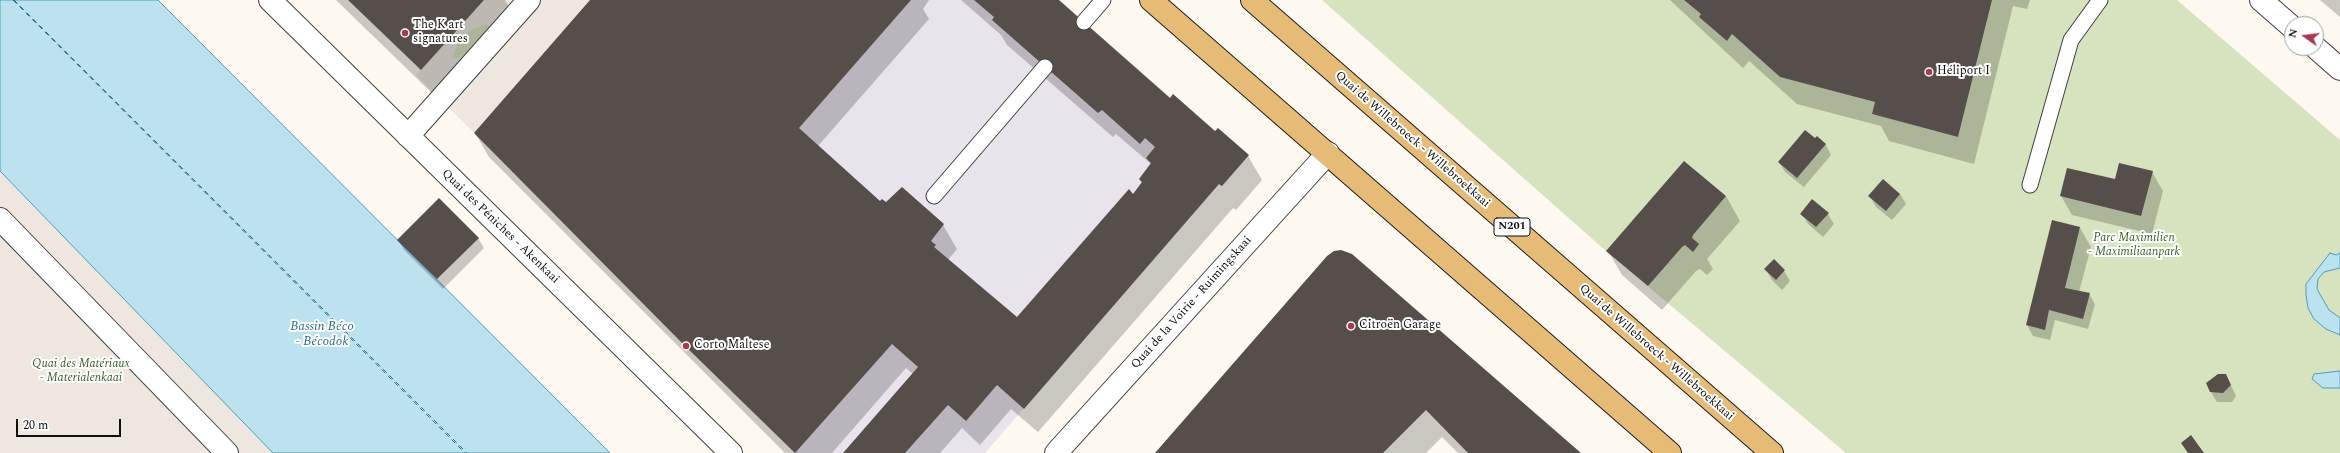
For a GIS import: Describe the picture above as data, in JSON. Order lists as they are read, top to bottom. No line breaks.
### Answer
{"streets":{"main road":["Quai de Willebroeck - Willebroekkaai","N201"],"street":["Quai des Péniches - Akenkaai","Quai de la Voirie - Ruimingskaai"]},"water":["Bassin Béco - Bécodok"],"parks":["Parc Maximilien - Maximiliaanpark","Quai des Matériaux - Materialenkaai"],"places":["The K art signatures","Héliport I","Citroën Garage","Corto Maltese"],"scale_bar":"20 m","north":"left"}
